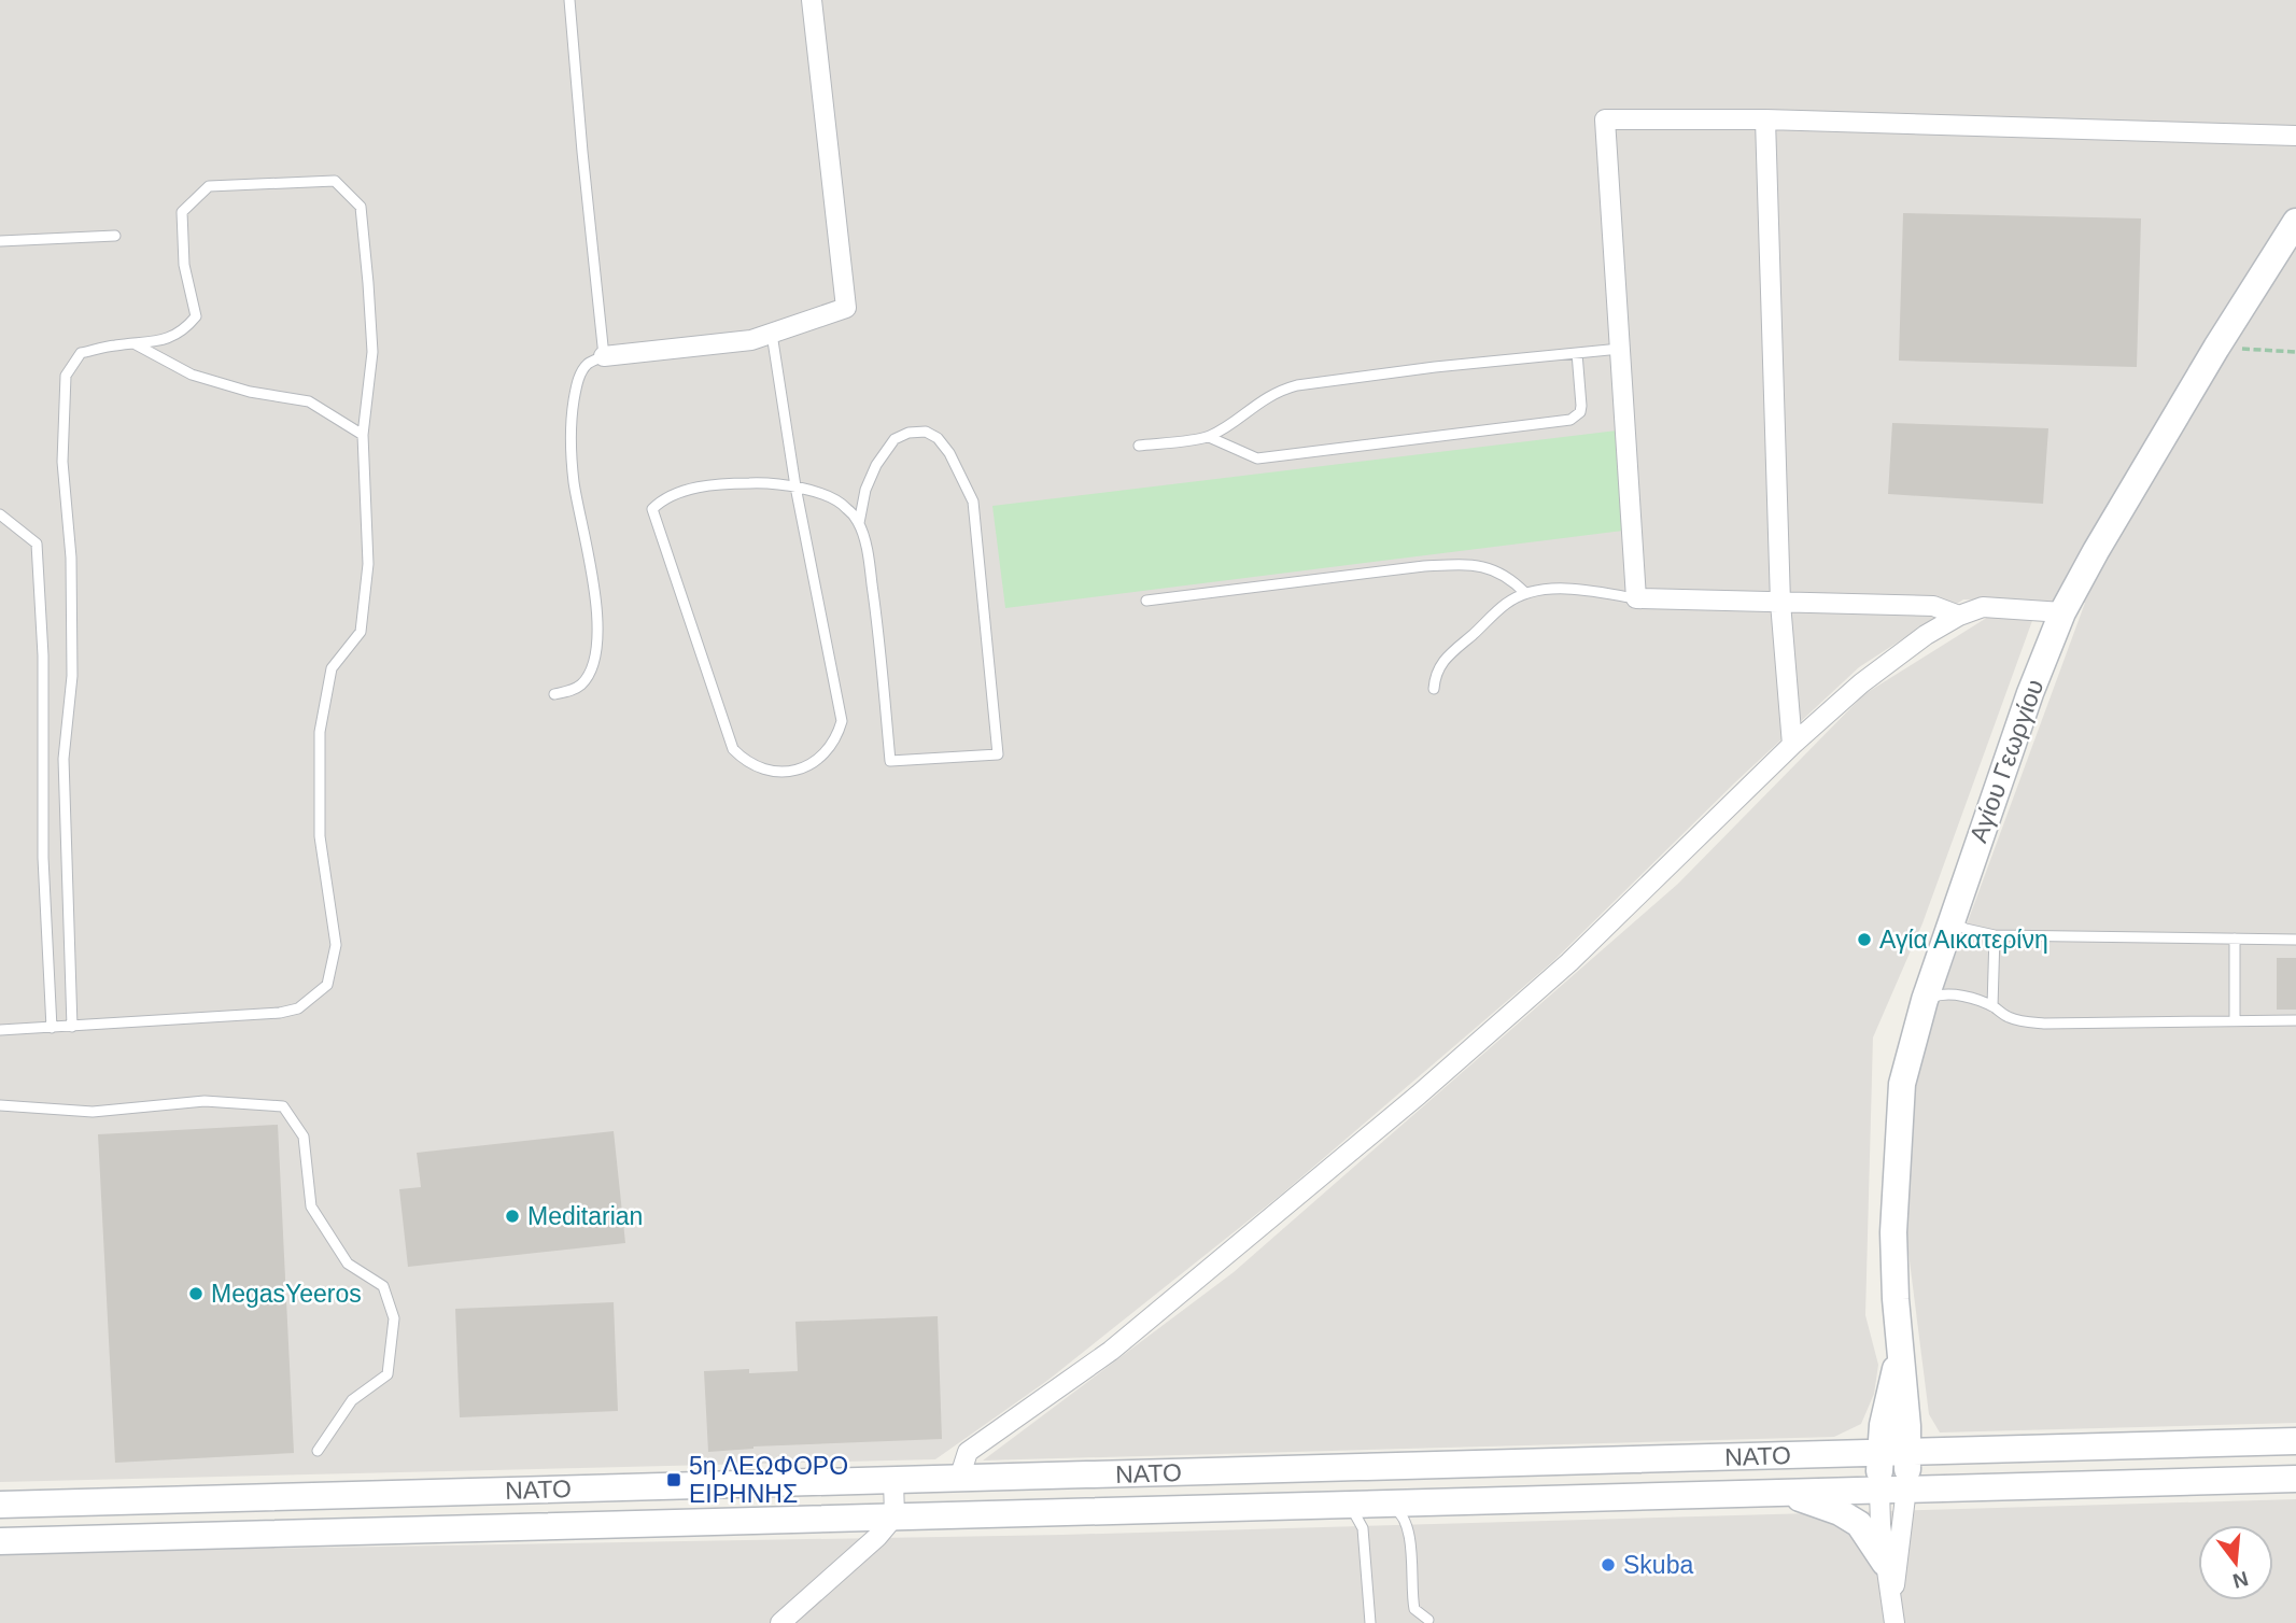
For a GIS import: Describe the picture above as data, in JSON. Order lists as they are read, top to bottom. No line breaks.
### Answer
{"streets":{"main road":["Αγίου Γεωργίου","ΝΑΤΟ"]},"crossings":[["Αγίου Γεωργίου","ΝΑΤΟ"]],"places":{"other":["Αγία Αικατερίνη","Meditarian","MegasYeeros","Skuba"],"transit":["5η ΛΕΩΦΟΡΟ ΕΙΡΗΝΗΣ"]},"north":"bottom"}
